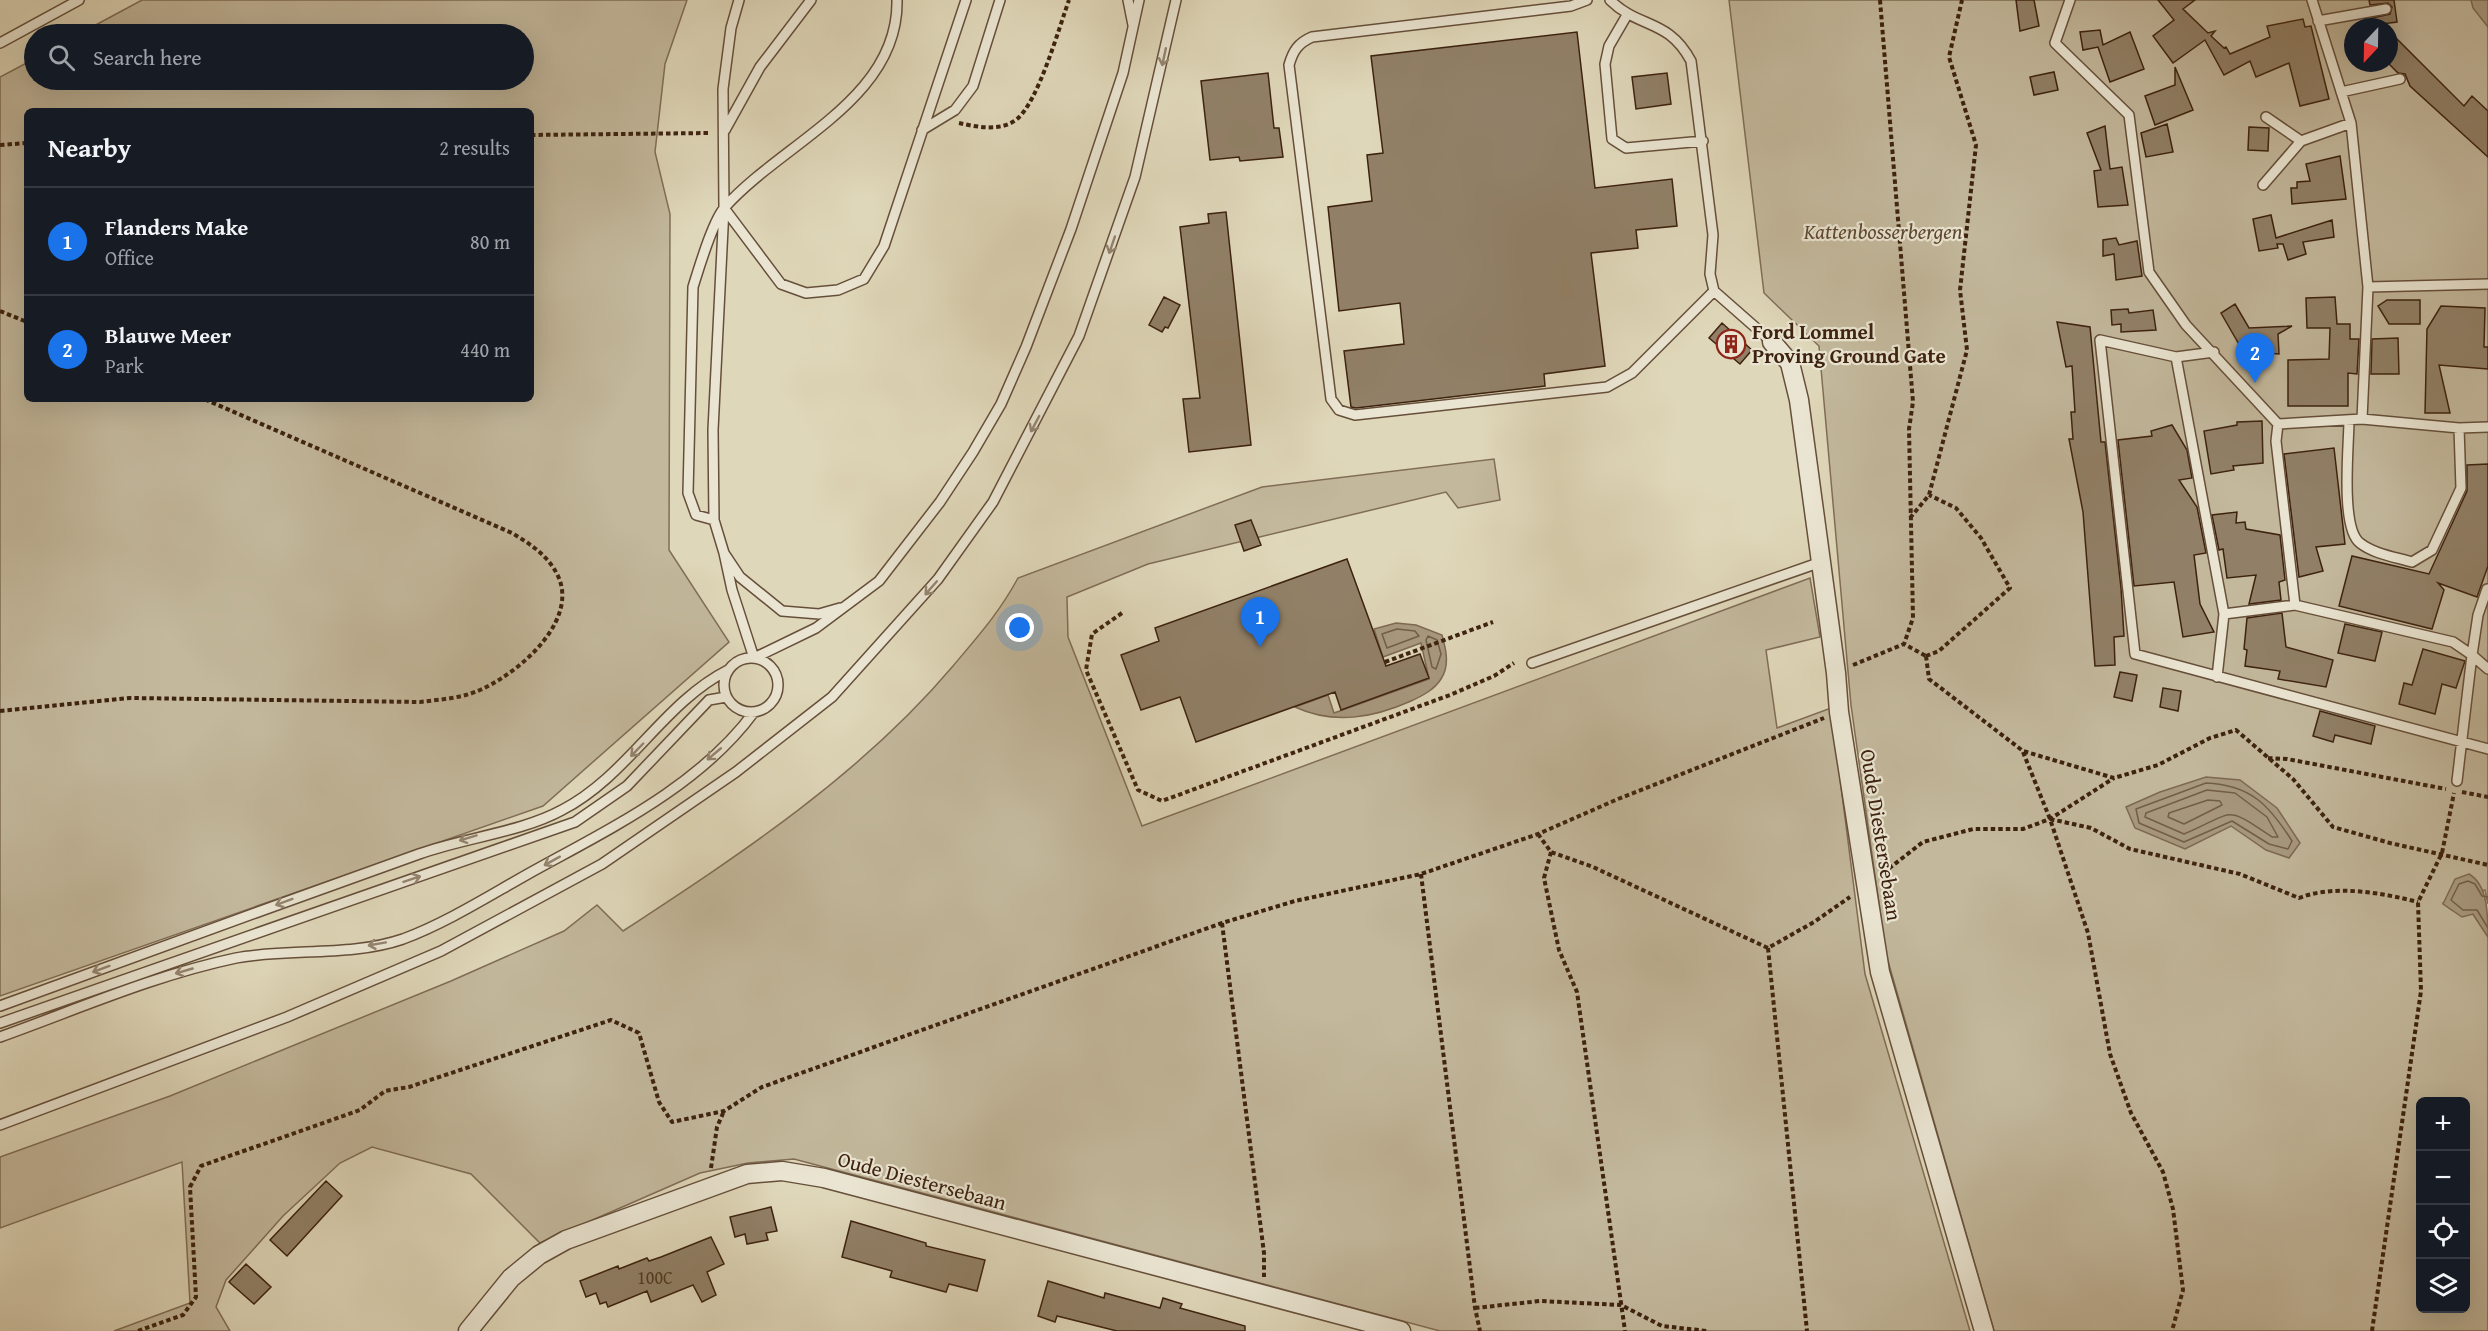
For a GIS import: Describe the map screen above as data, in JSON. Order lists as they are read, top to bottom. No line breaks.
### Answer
{"streets":{"street":["Oude Diestersebaan"]},"parks":["Kattenbosserbergen"],"places":{"building":["Ford Lommel Proving Ground Gate"]},"house_numbers":["100C"],"north":"bottom","page":{"search":"Search here","heading":["Nearby","2 results"],"list":[{"mark":"1","name":"Flanders Make","note":"Office","value":"80 m"},{"mark":"2","name":"Blauwe Meer","note":"Park","value":"440 m"}],"pins":["2","1"],"map_buttons":["+","−"]}}
